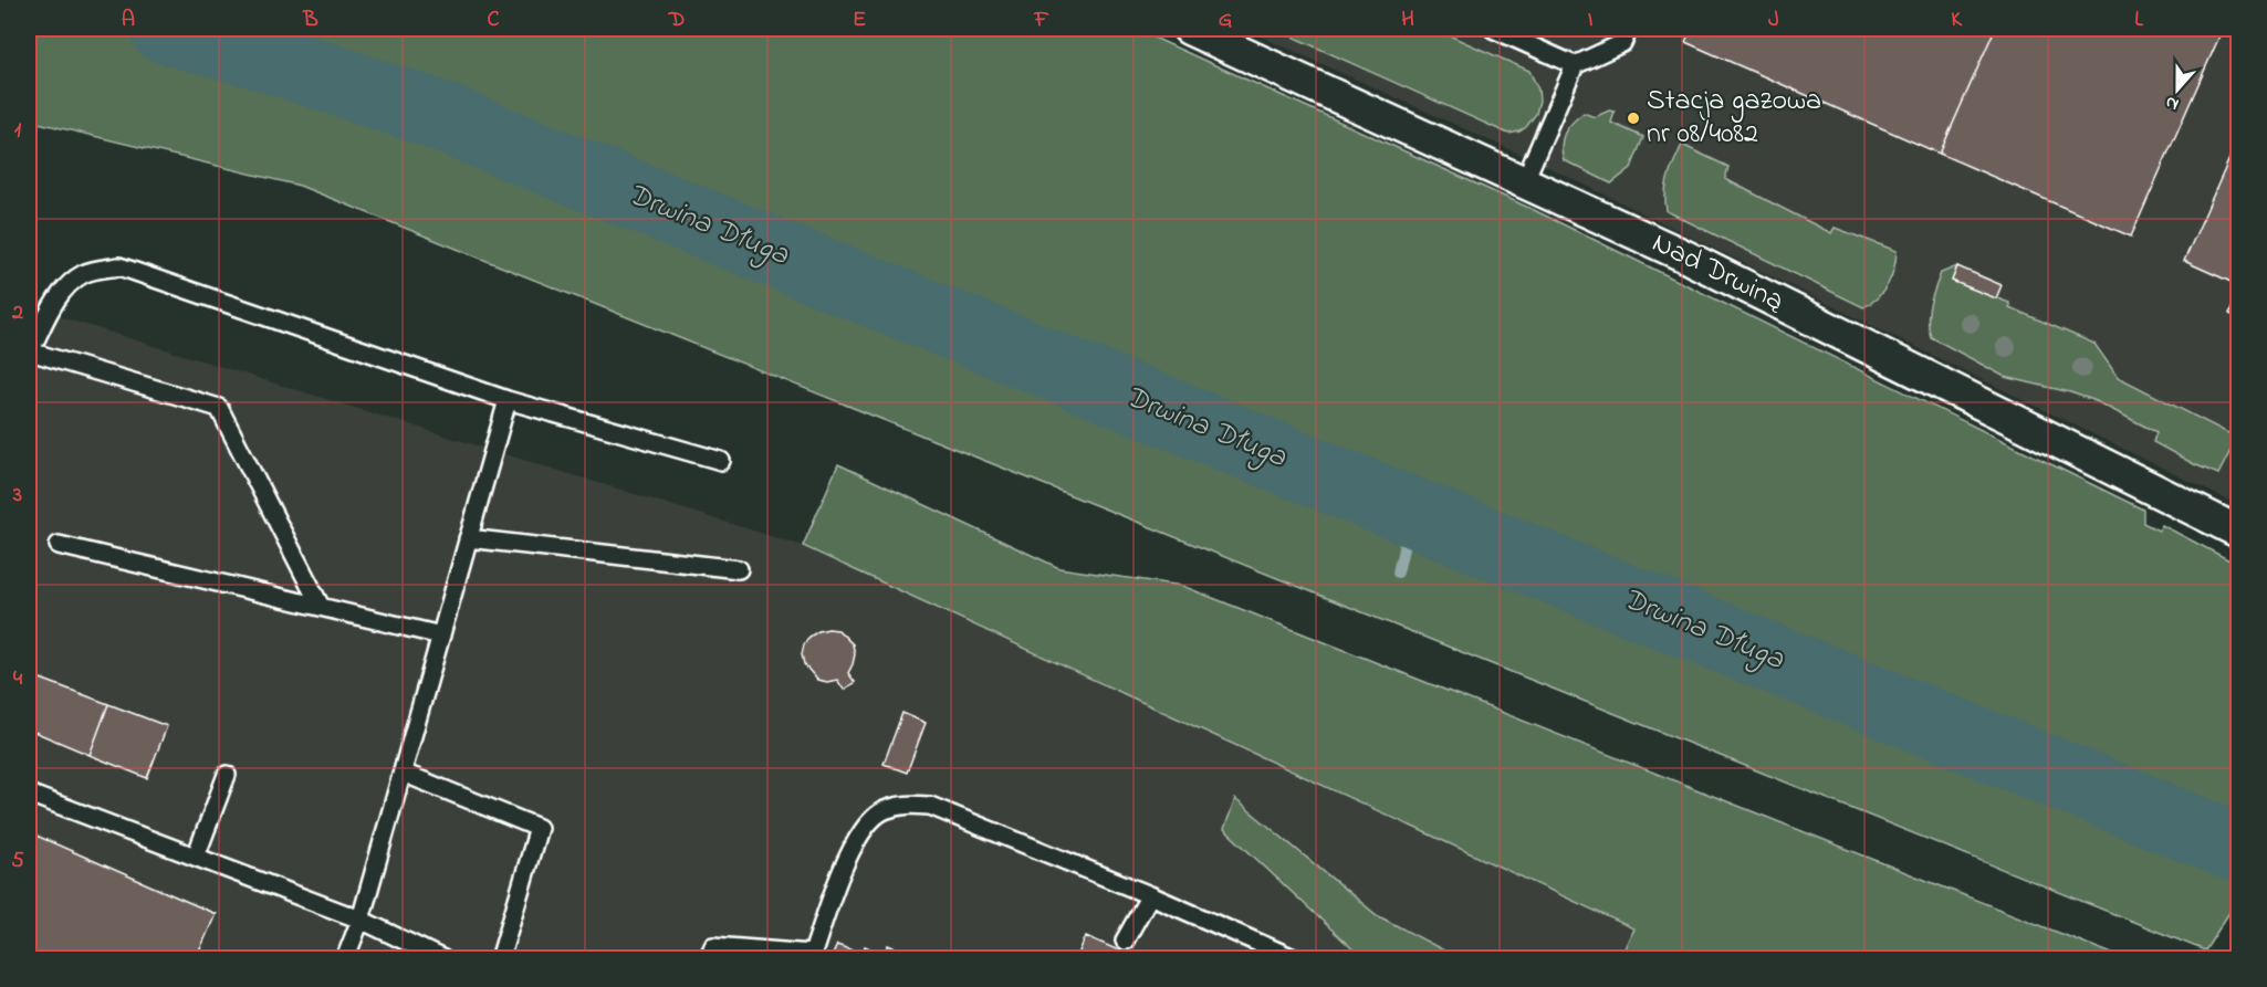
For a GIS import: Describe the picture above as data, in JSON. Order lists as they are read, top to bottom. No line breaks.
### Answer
{"streets":{"street":["Nad Drwiną"]},"water":["Drwina Długa"],"places":["Stacja gazowa nr 08/4082"],"north":"bottom","grid":{"columns":["A","B","C","D","E","F","G","H","I","J","K","L"],"rows":["1","2","3","4","5"]}}
